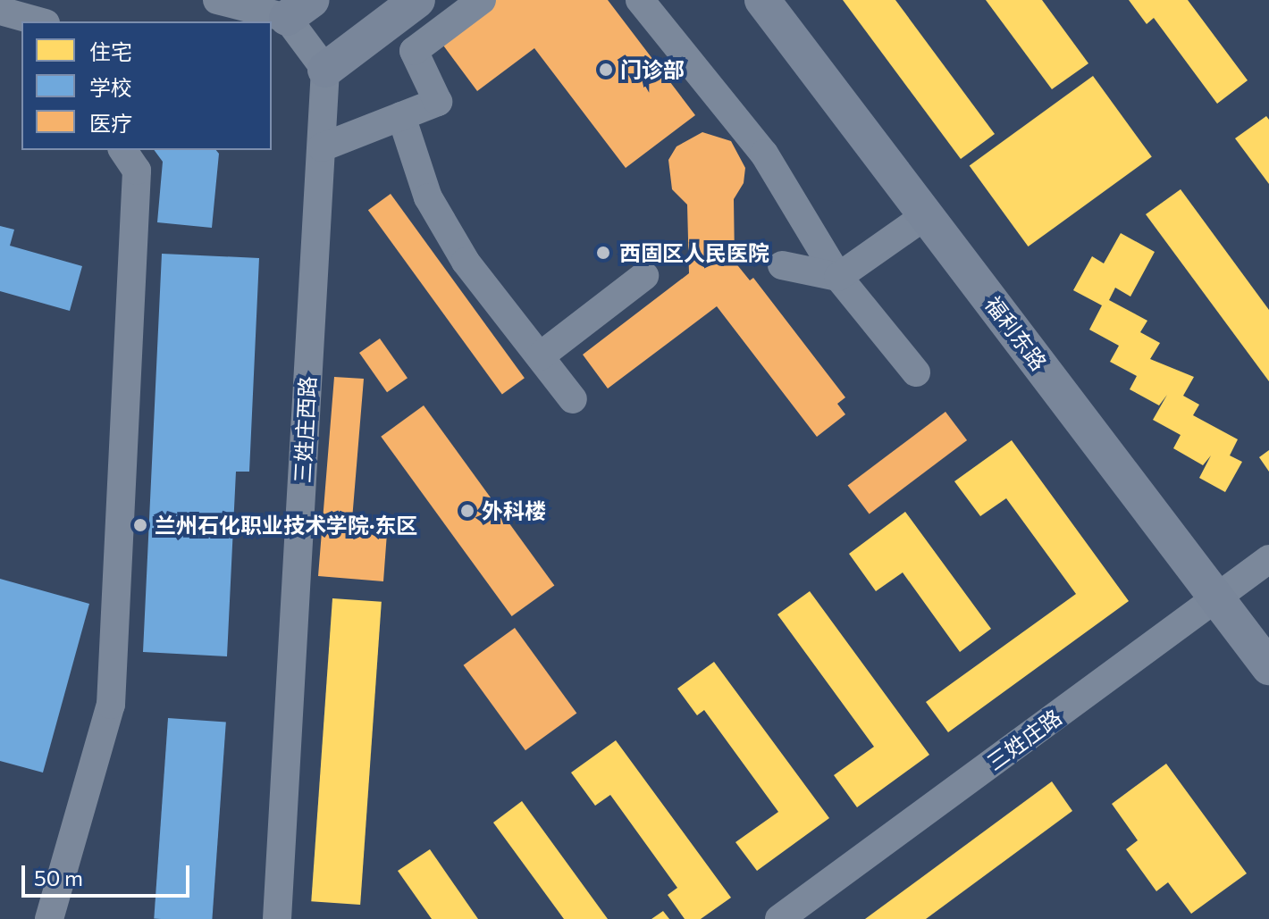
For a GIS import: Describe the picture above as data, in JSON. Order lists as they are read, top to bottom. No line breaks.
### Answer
{"streets":{"main road":["福利东路"],"street":["三姓庄西路","三姓庄路"]},"crossings":[["福利东路","三姓庄路"]],"places":["门诊部","西固区人民医院","外科楼","兰州石化职业技术学院·东区"],"legend":["住宅","学校","医疗"],"scale_bar":"50 m"}
